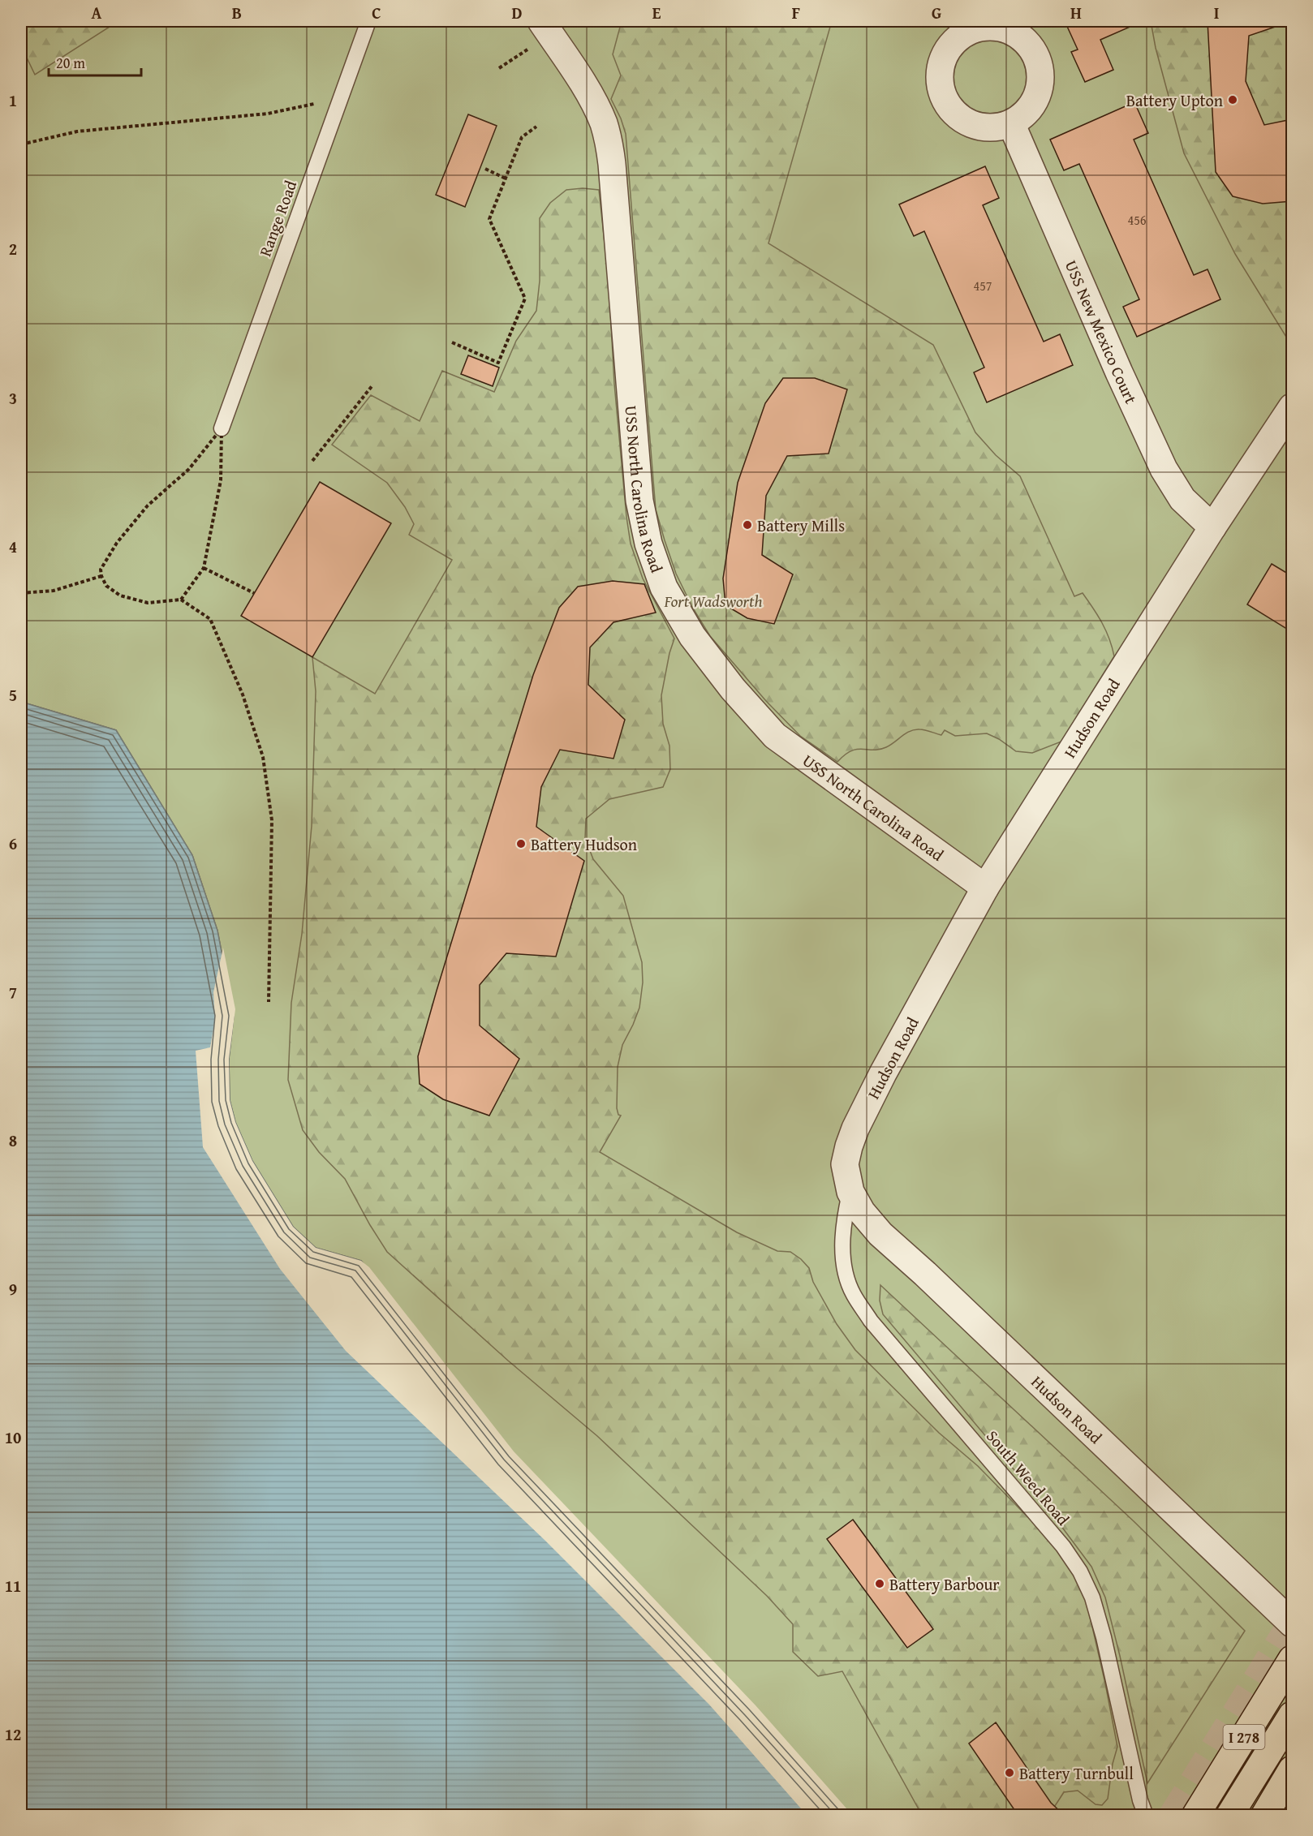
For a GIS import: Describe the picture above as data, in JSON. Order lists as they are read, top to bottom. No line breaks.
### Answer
{"streets":{"highway":["I 278"],"street":["USS New Mexico Court","USS North Carolina Road","Hudson Road"],"lane":["Range Road","South Weed Road"]},"crossings":[["USS New Mexico Court","Hudson Road"],["USS North Carolina Road","Hudson Road"],["Hudson Road","South Weed Road"]],"parks":["Fort Wadsworth"],"places":["Battery Upton","Battery Mills","Battery Hudson","Battery Barbour","Battery Turnbull"],"house_numbers":["456","457"],"scale_bar":"20 m","grid":{"columns":["A","B","C","D","E","F","G","H","I"],"rows":["1","2","3","4","5","6","7","8","9","10","11","12"]}}
